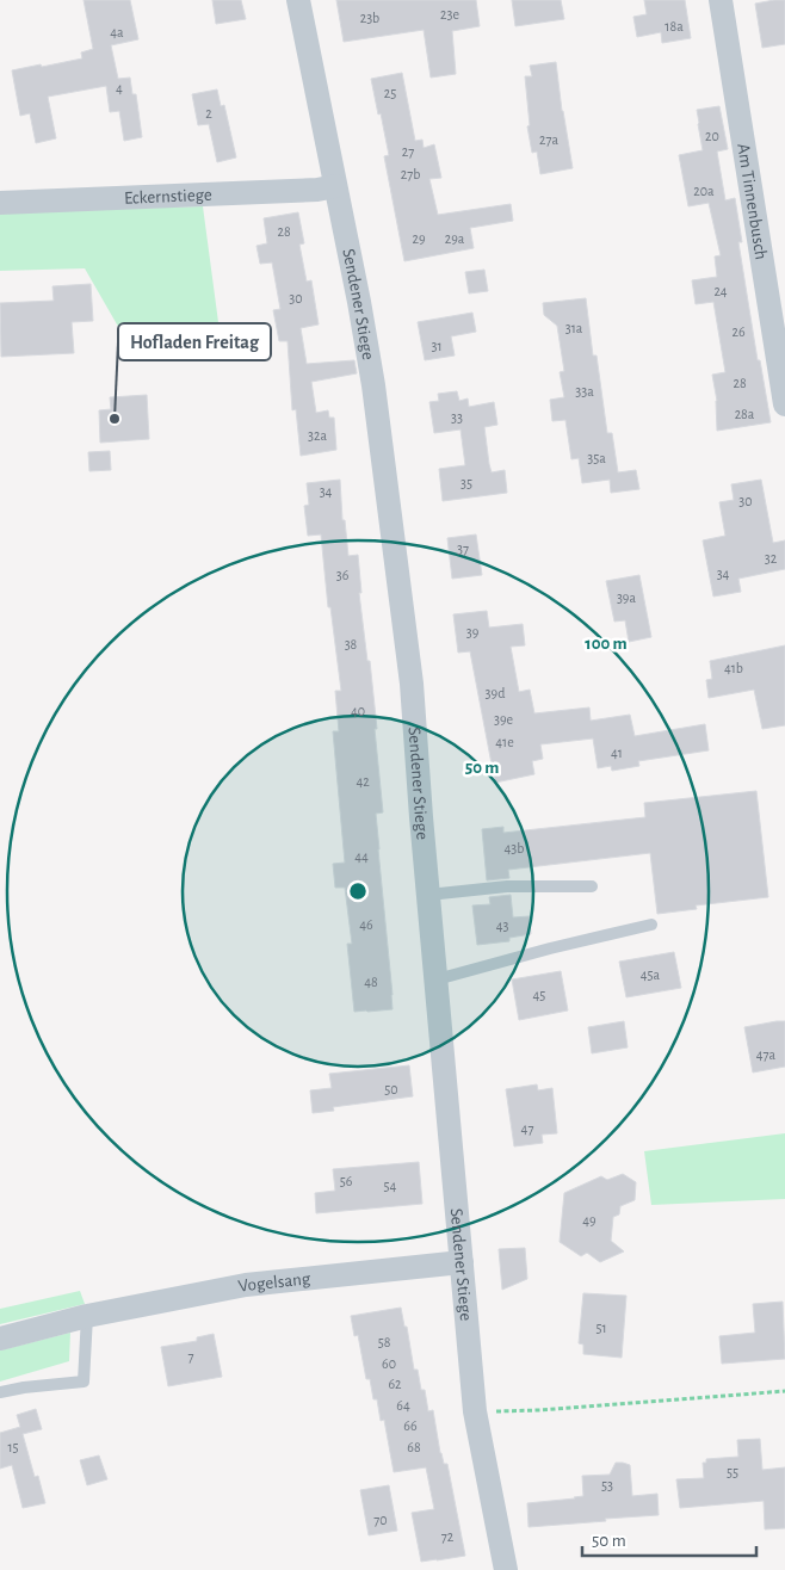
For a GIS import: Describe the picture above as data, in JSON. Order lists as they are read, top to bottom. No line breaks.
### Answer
{"streets":{"street":["Eckernstiege","Am Tinnenbusch","Sendener Stiege","Vogelsang"]},"crossings":[["Eckernstiege","Sendener Stiege"],["Sendener Stiege","Vogelsang"]],"places":["Hofladen Freitag"],"house_numbers":["23e","23b","18a","4a","4","25","2","20","27a","27","27b","20a","28","29","29a","24","30","31a","26","31","28","33a","28a","33","32a","35a","35","34","30","37","32","34","36","39a","39","38","41b","39d","40","39e","41e","41","42","43b","44","46","43","45a","48","45","47a","50","47","56","54","49","51","58","7","60","62","64","66","15","68","55","53","70","72"],"scale_bar":"50 m","rings":["100 m","50 m"]}
